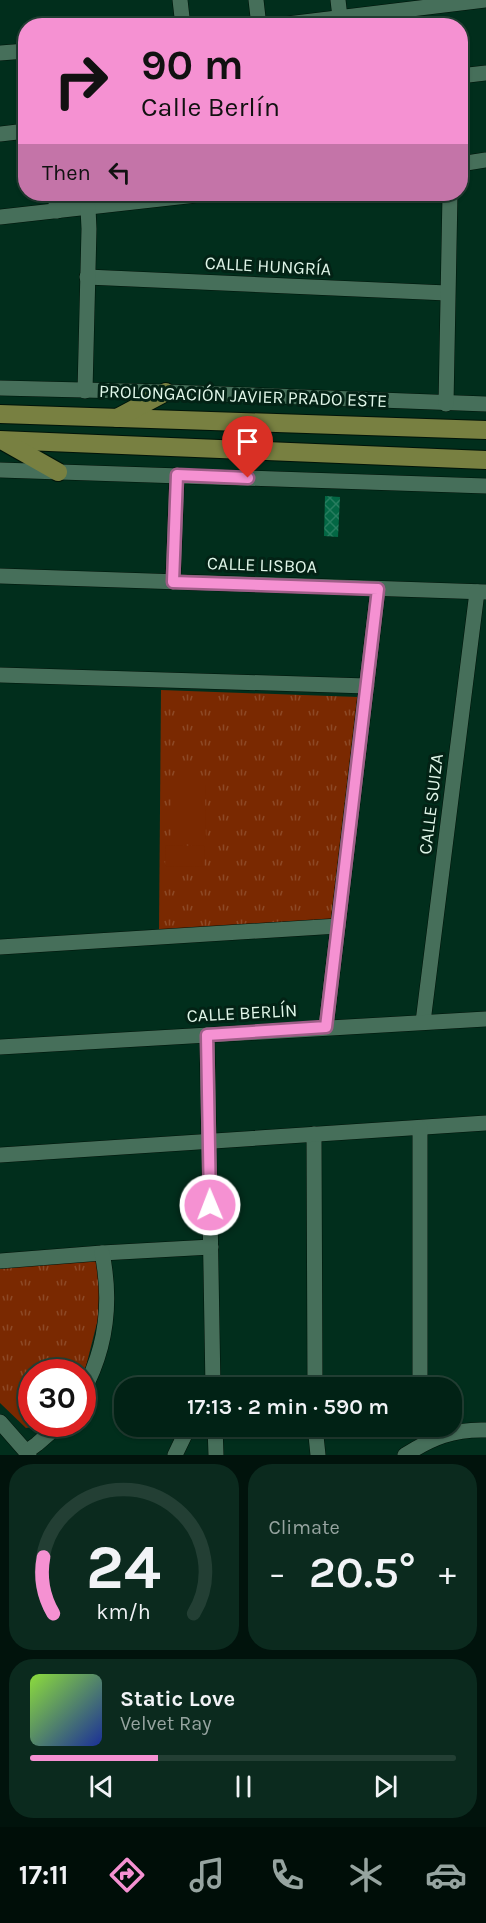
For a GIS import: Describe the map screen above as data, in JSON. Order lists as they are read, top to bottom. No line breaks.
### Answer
{"streets":{"main road":["PROLONGACIÓN JAVIER PRADO ESTE"],"street":["CALLE HUNGRÍA","CALLE LISBOA","CALLE SUIZA","CALLE BERLÍN"]},"crossings":[["CALLE LISBOA","CALLE SUIZA"],["CALLE SUIZA","CALLE BERLÍN"]],"page":{"turn":["90 m","Calle Berlín"],"then":"Then","limit":"30","trip":"17:13 · 2 min · 590 m","tile":"Climate","heat":["−","20.5°","+"],"song":["Static Love","Velvet Ray"],"tabs":"17:11","gauge":["24","km/h"]}}
